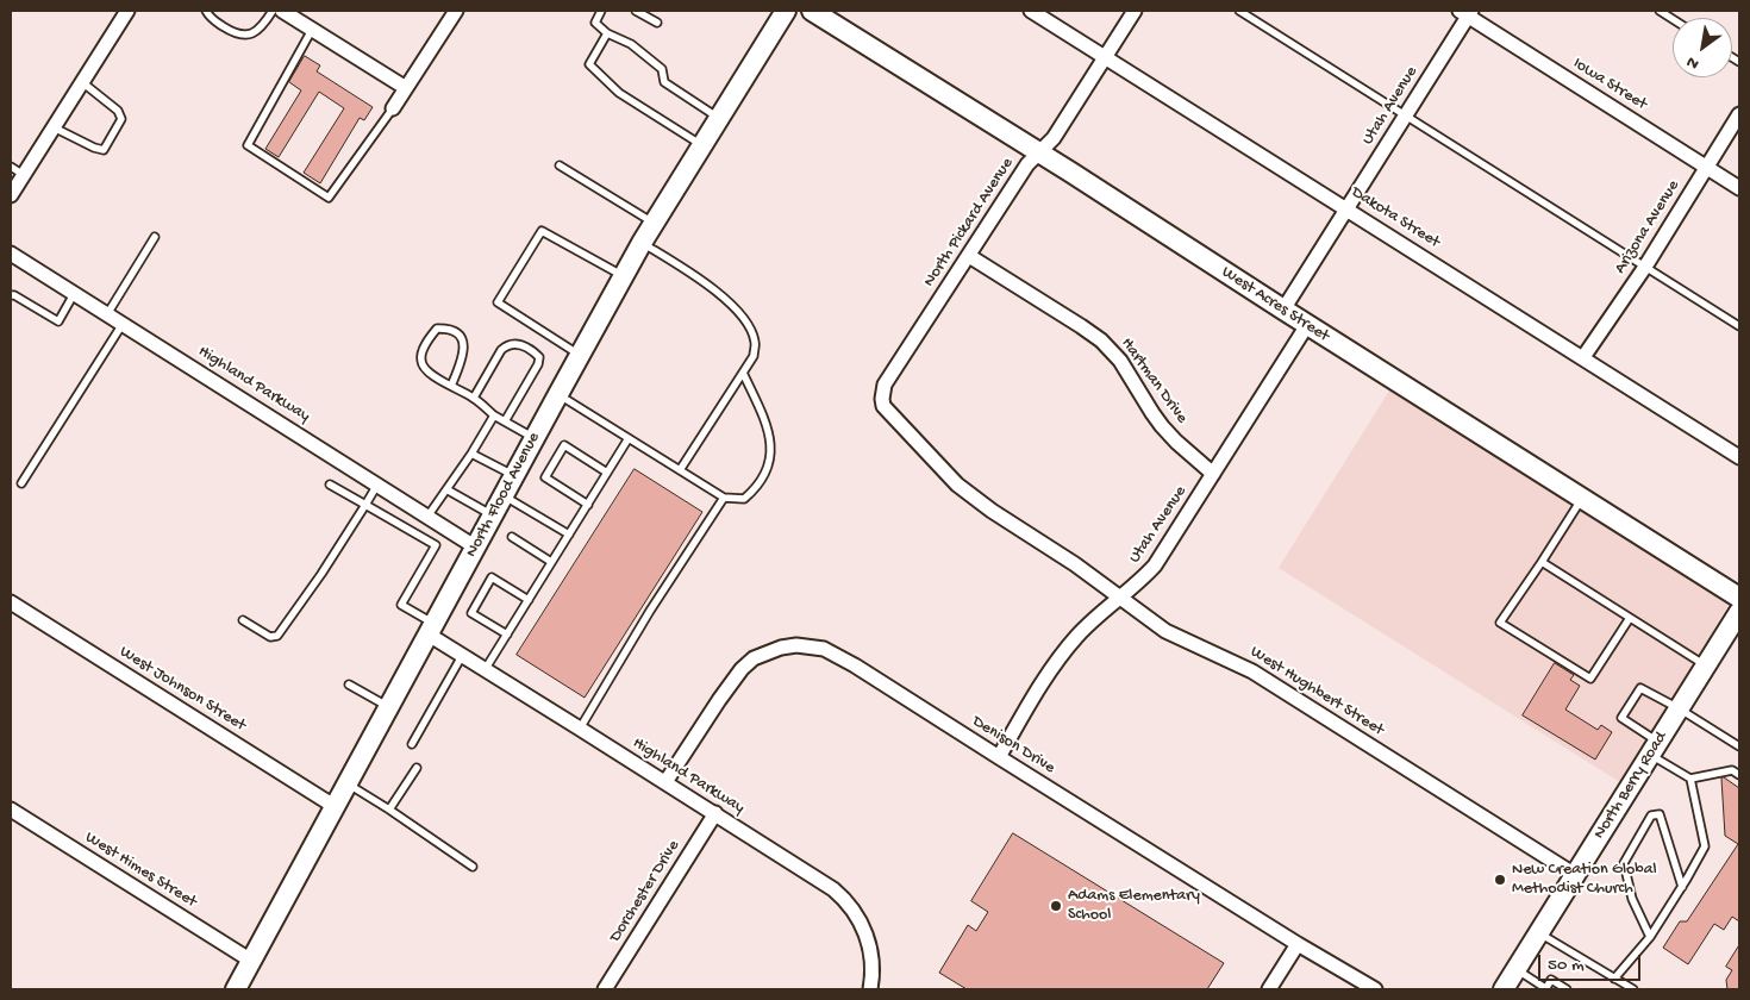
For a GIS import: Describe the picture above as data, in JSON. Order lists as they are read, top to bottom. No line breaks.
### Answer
{"streets":{"street":["Iowa Street","Utah Avenue","Dakota Street","North Pickard Avenue","Arizona Avenue","West Acres Street","Hartman Drive","Highland Parkway","North Flood Avenue","West Johnson Street","West Hughbert Street","Denison Drive","North Berry Road","West Himes Street","Dorchester Drive"]},"crossings":[["Iowa Street","Utah Avenue"],["Iowa Street","Arizona Avenue"],["Utah Avenue","Dakota Street"],["Utah Avenue","West Acres Street"],["Utah Avenue","Hartman Drive"],["Utah Avenue","West Hughbert Street"],["Utah Avenue","Denison Drive"],["Dakota Street","North Pickard Avenue"],["Dakota Street","Arizona Avenue"],["North Pickard Avenue","West Acres Street"],["North Pickard Avenue","Hartman Drive"],["North Pickard Avenue","West Hughbert Street"],["Highland Parkway","North Flood Avenue"],["Highland Parkway","Denison Drive"],["Highland Parkway","Dorchester Drive"],["North Flood Avenue","West Johnson Street"],["North Flood Avenue","West Himes Street"],["West Hughbert Street","North Berry Road"]],"places":["New Creation Global Methodist Church","Adams Elementary School"],"scale_bar":"50 m","north":"bottom left"}
